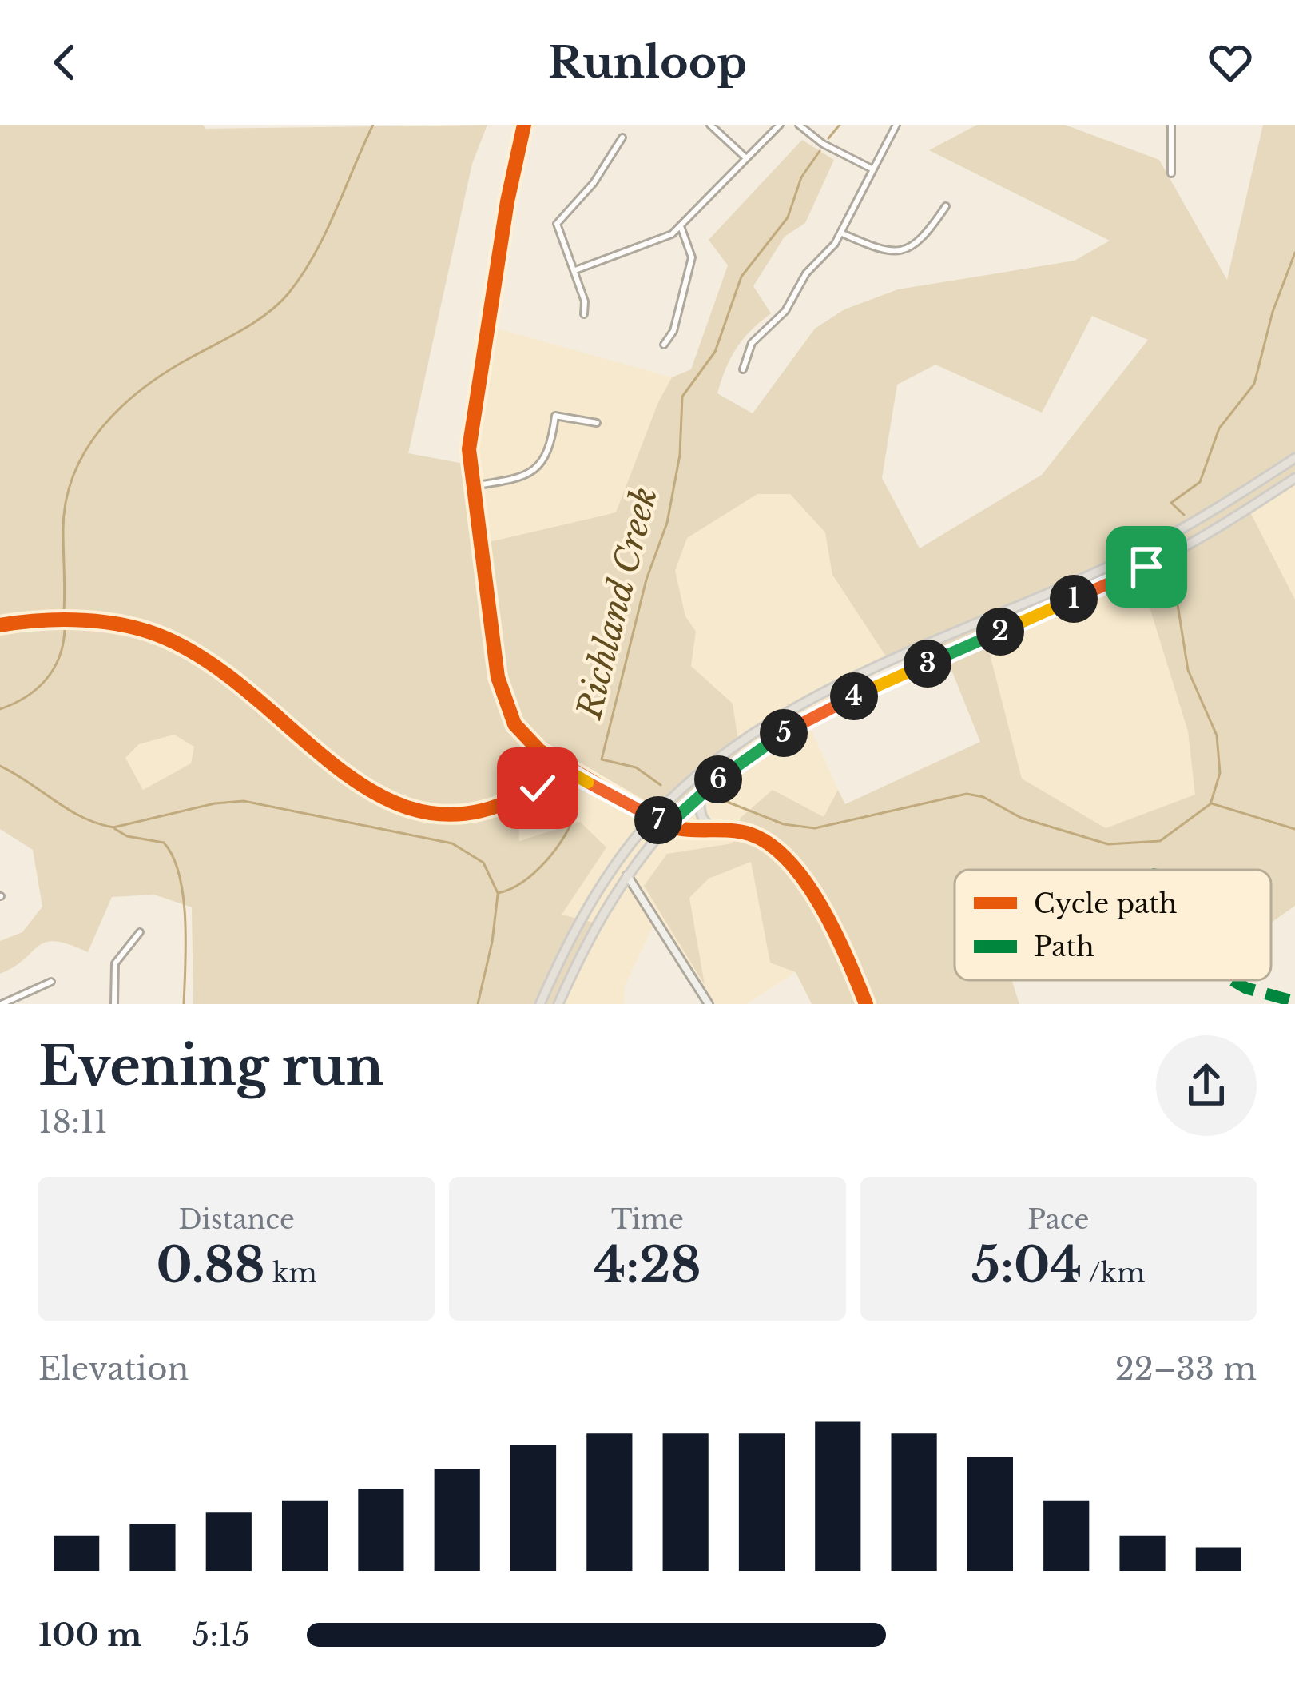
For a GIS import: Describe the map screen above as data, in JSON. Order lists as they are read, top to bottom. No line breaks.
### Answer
{"water":["Richland Creek"],"legend":["Cycle path","Path"],"page":{"header":"Runloop","pins":["1","2","3","4","5","6","7"],"heading":["Evening run","18:11"],"stats":[["Distance","0.88 km"],["Time","4:28"],["Pace","5:04 /km"]],"chart":["Elevation","22–33 m"],"list":[{"name":"100 m","note":"5:15"}]}}
